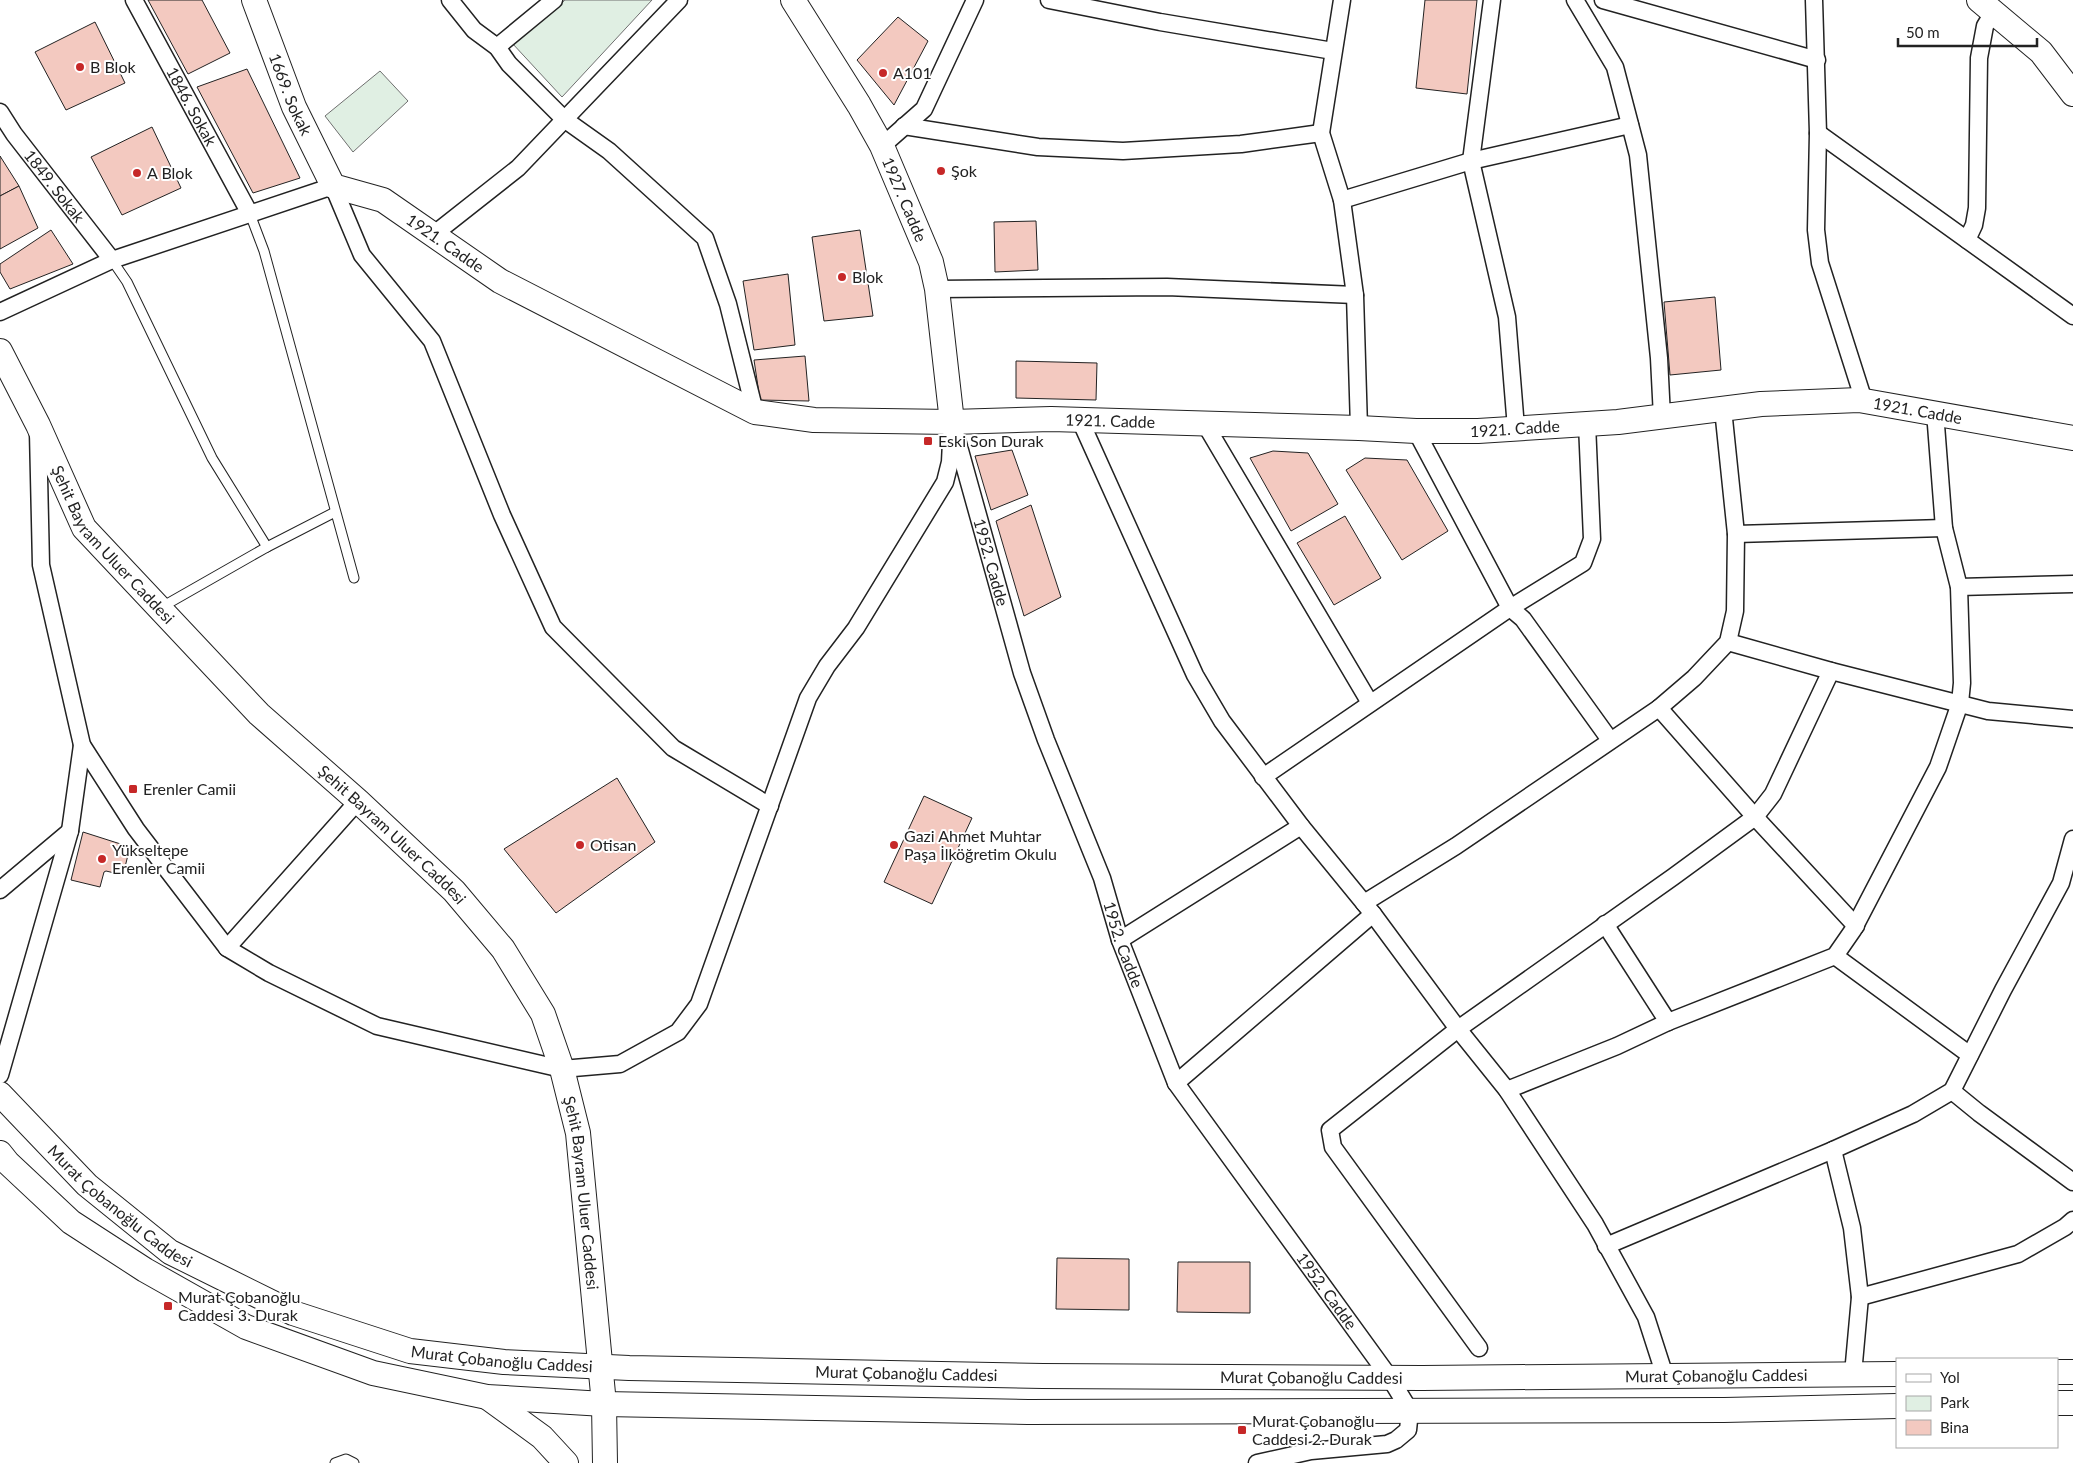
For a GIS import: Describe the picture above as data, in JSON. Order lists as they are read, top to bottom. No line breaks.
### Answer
{"streets":{"main road":["1669. Sokak","1927. Cadde","1921. Cadde","Şehit Bayram Uluer Caddesi","Murat Çobanoğlu Caddesi"],"street":["1846. Sokak","1849. Sokak","1952. Cadde"]},"crossings":[["1669. Sokak","1921. Cadde"],["1927. Cadde","1921. Cadde"],["1927. Cadde","1952. Cadde"],["1921. Cadde","1952. Cadde"],["Şehit Bayram Uluer Caddesi","Murat Çobanoğlu Caddesi"],["1952. Cadde","Murat Çobanoğlu Caddesi"]],"places":{"other":["B Blok","A101","Şok","A Blok","Blok","Otisan","Gazi Ahmet Muhtar Paşa İlköğretim Okulu","Yükseltepe Erenler Camii"],"transit":["Eski Son Durak","Erenler Camii","Murat Çobanoğlu Caddesi 3. Durak","Murat Çobanoğlu Caddesi 2. Durak"]},"legend":["Yol","Park","Bina"],"scale_bar":"50 m"}
